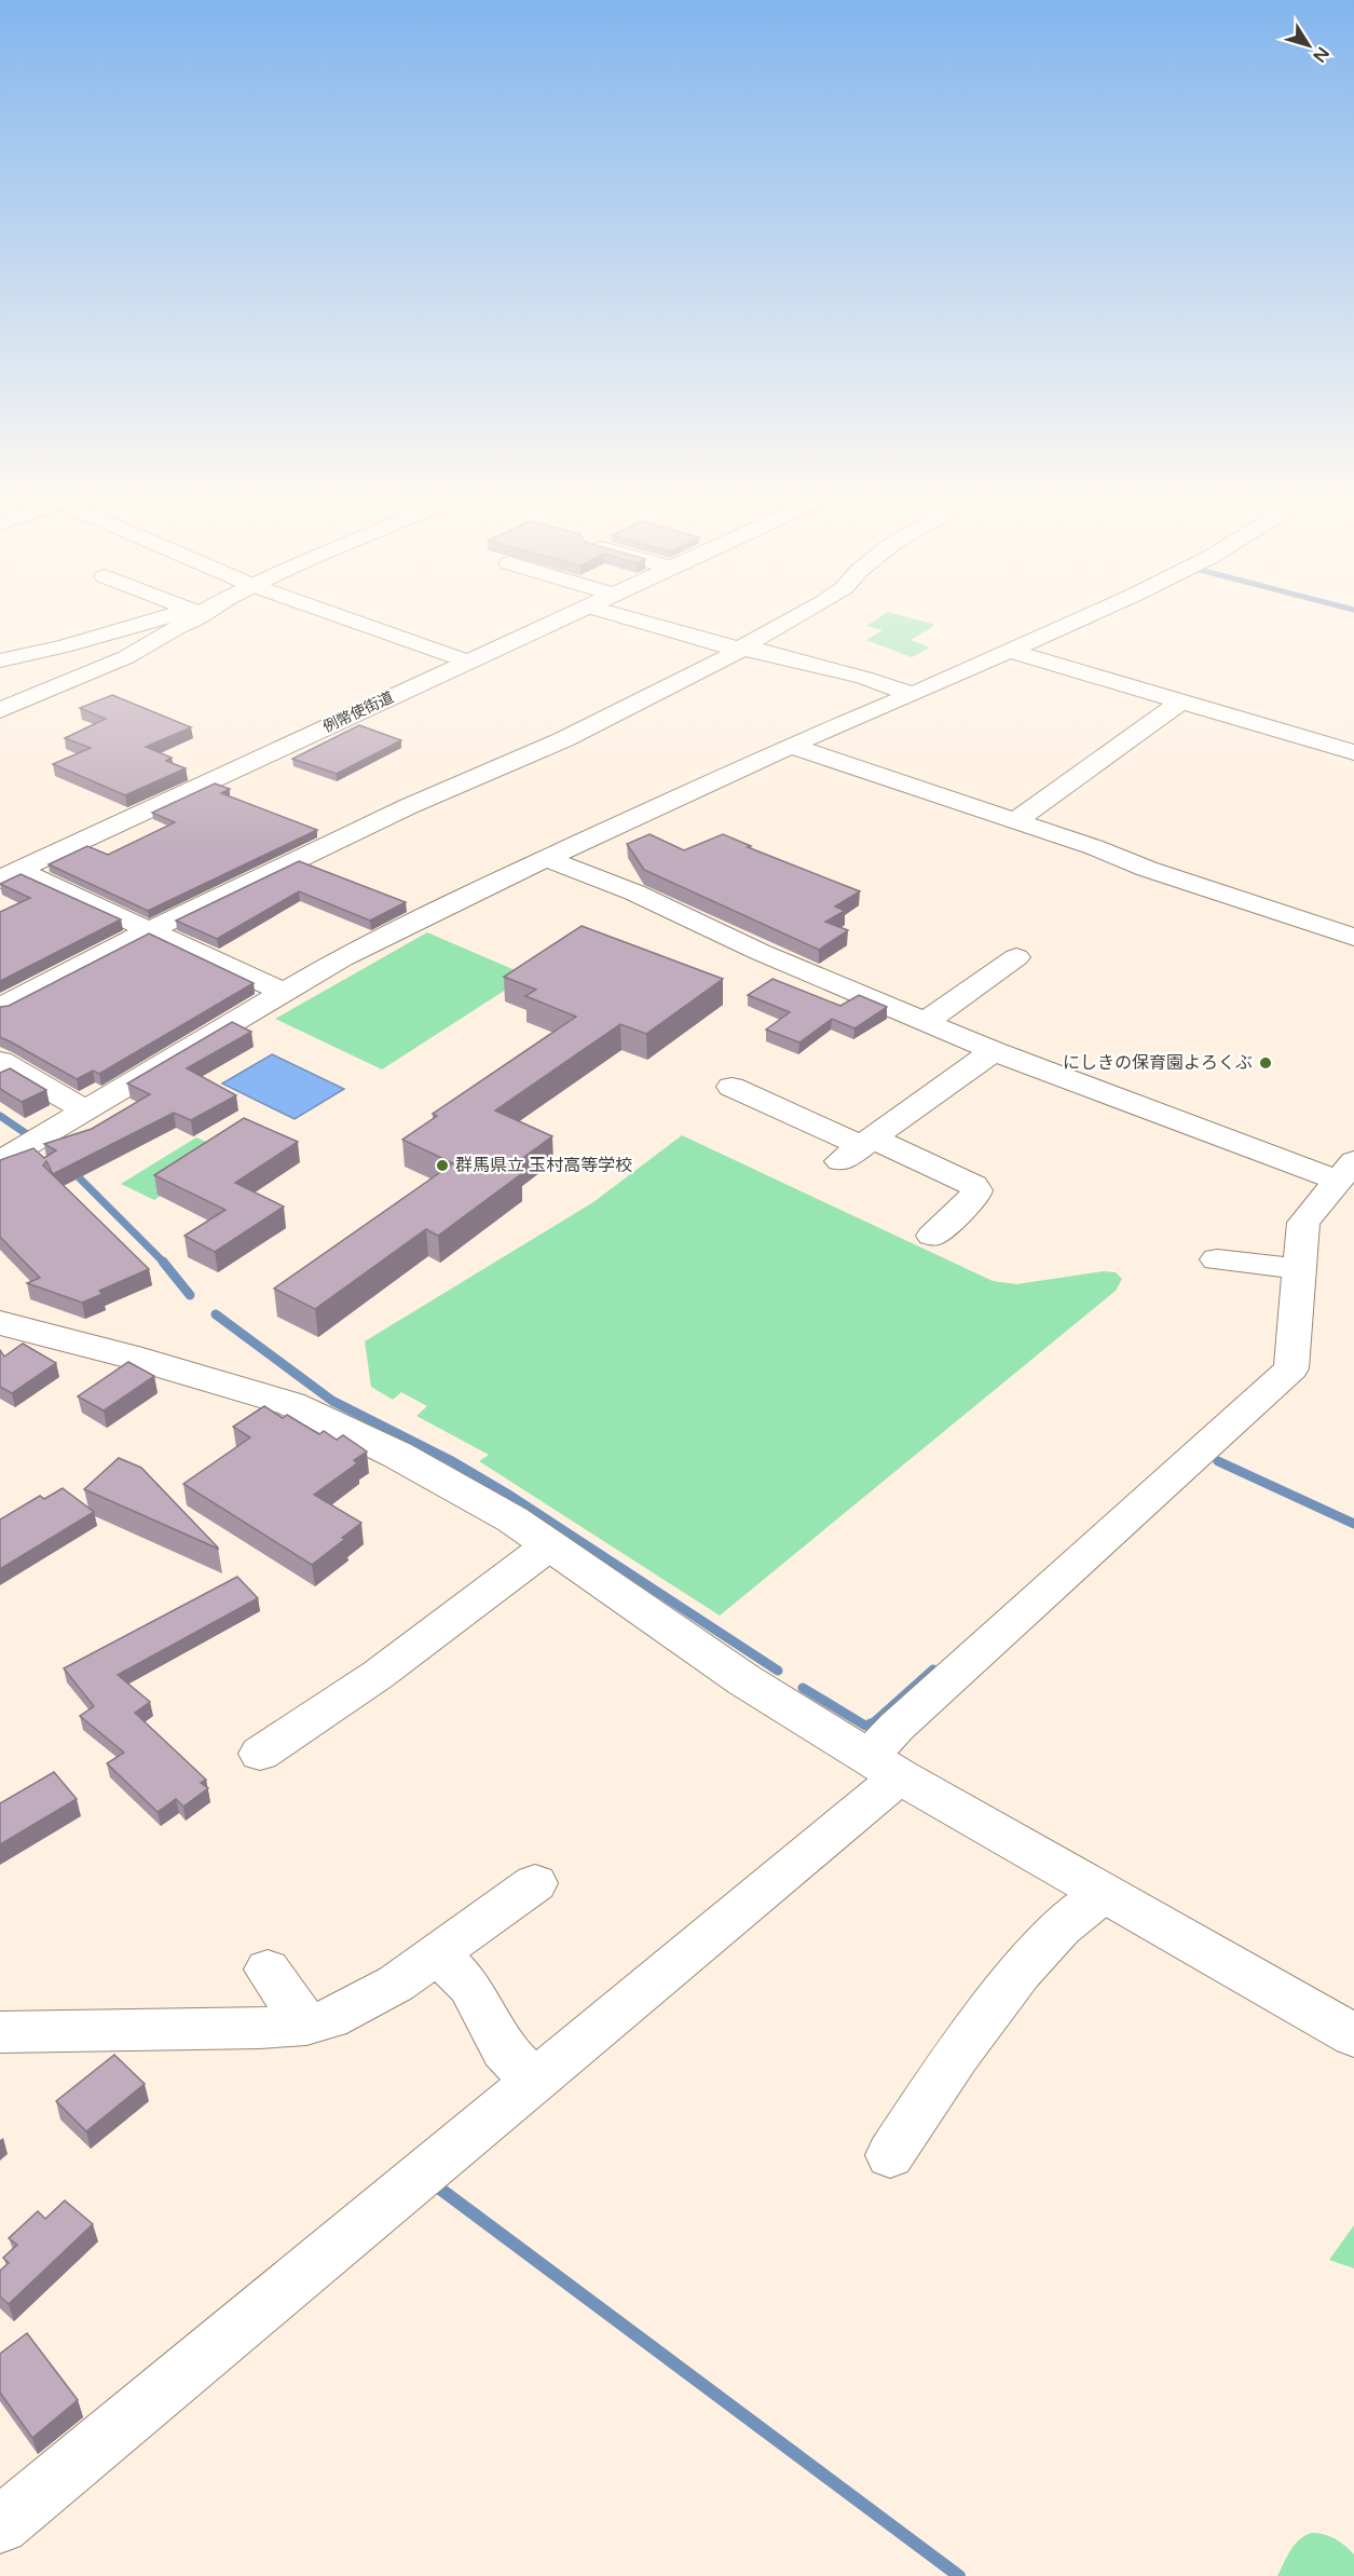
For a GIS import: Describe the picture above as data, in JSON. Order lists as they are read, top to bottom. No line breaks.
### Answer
{"streets":{"street":["例幣使街道"]},"places":["にしきの保育園よろくぶ","群馬県立 玉村高等学校"],"north":"bottom right"}
